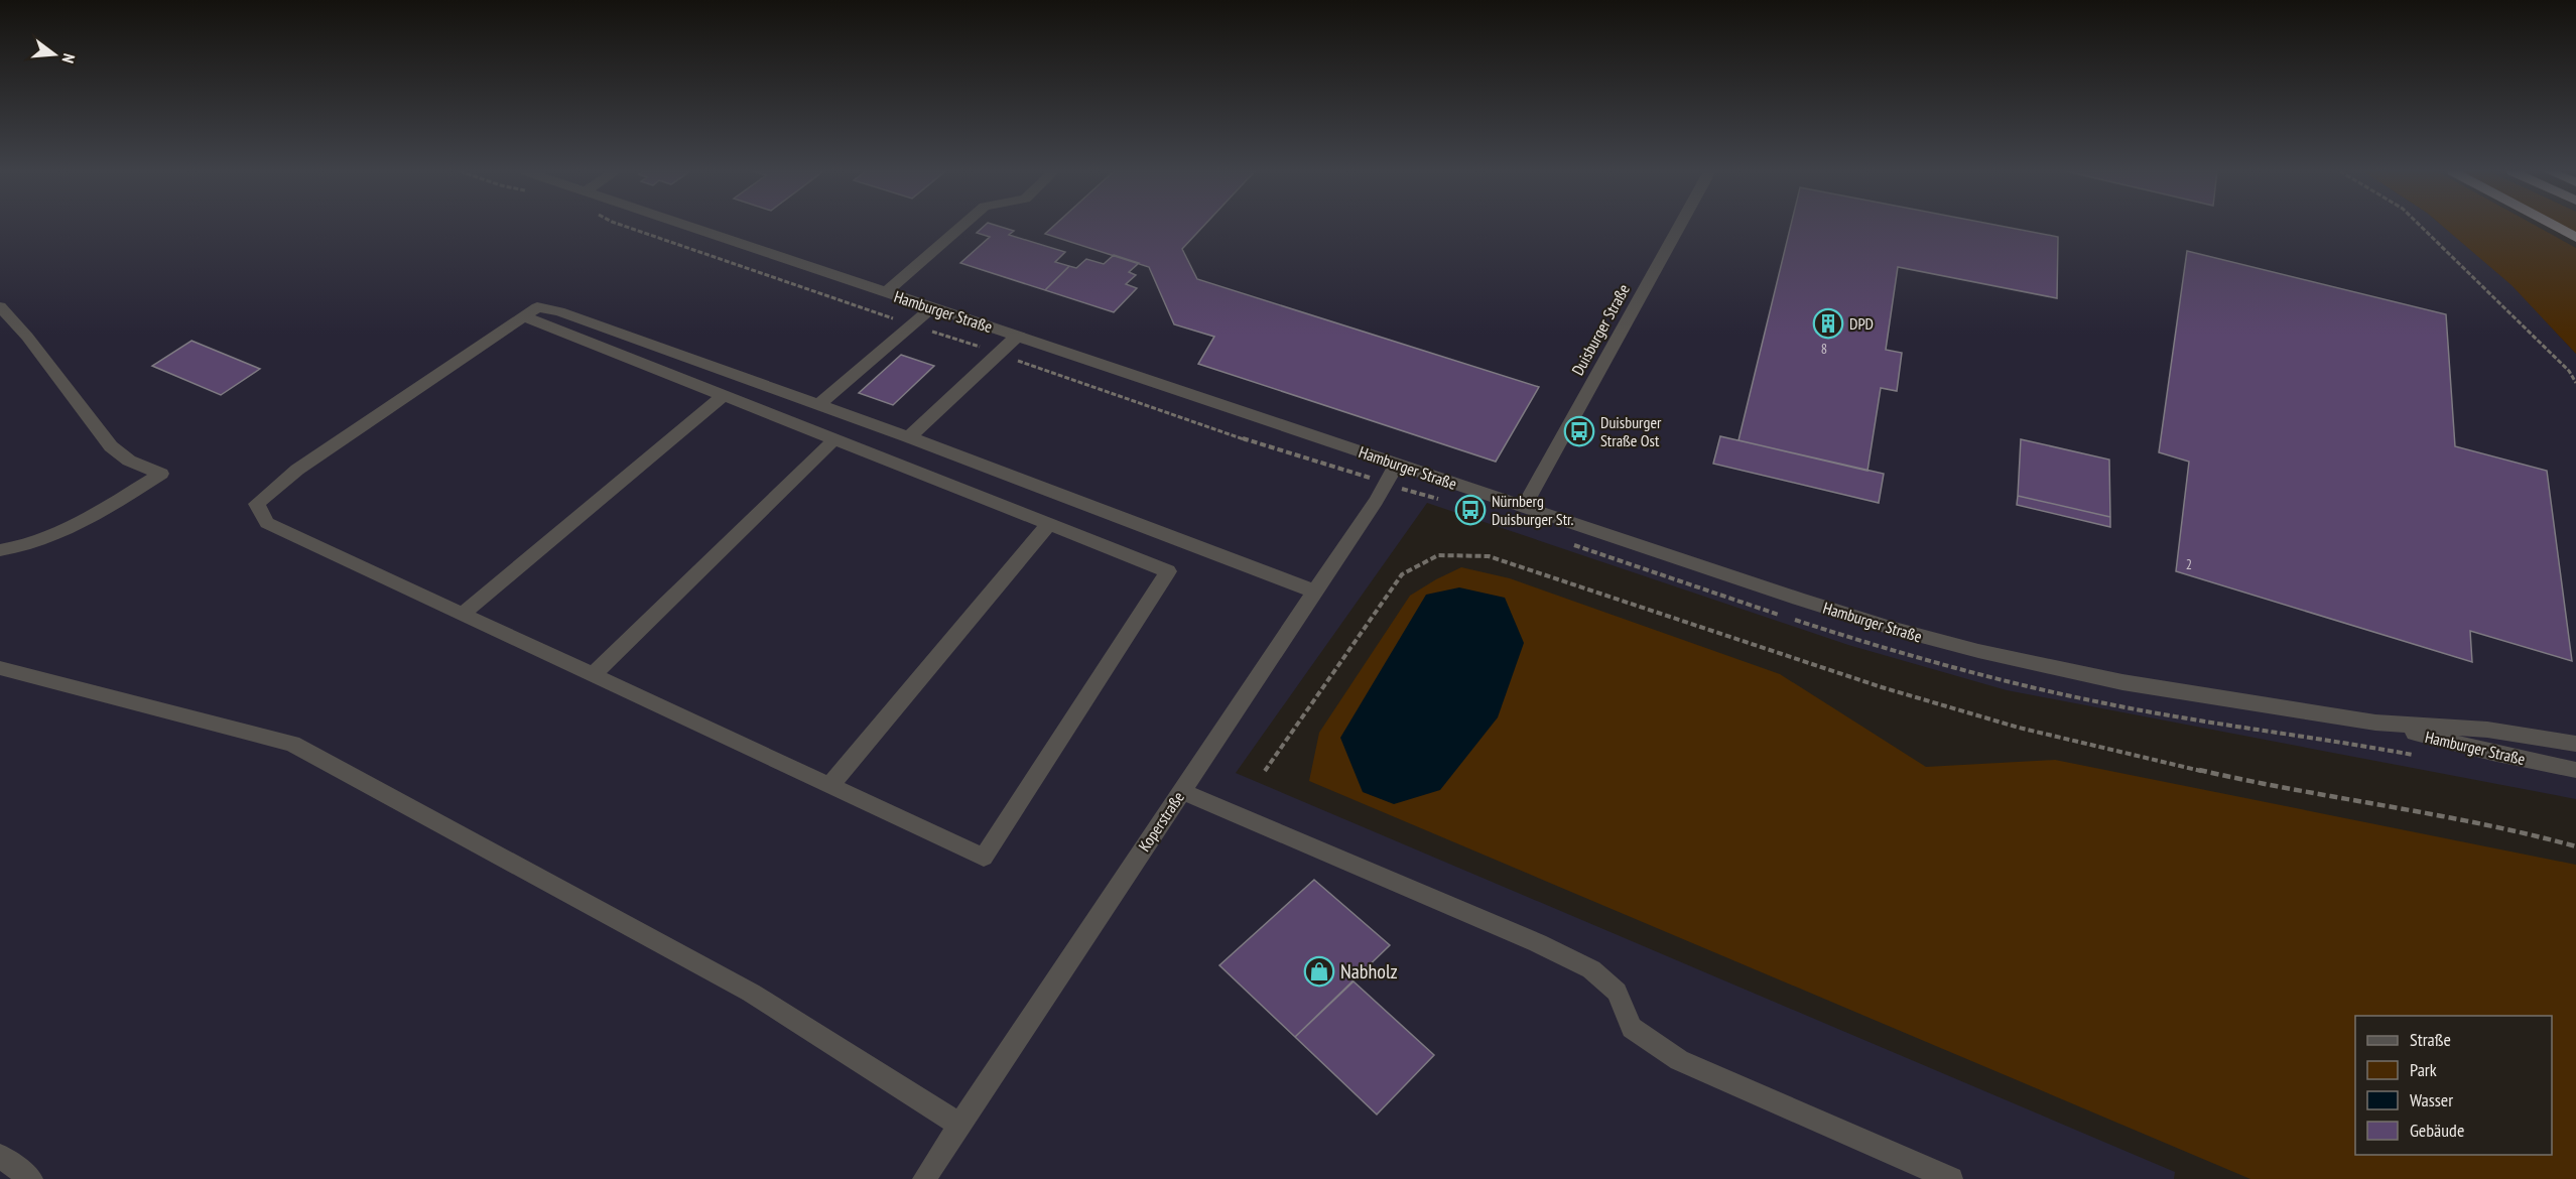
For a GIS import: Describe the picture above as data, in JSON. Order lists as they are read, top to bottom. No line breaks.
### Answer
{"streets":{"street":["Hamburger Straße","Duisburger Straße","Koperstraße"]},"crossings":[["Hamburger Straße","Duisburger Straße"],["Hamburger Straße","Koperstraße"]],"places":{"building":["DPD"],"bus stop":["Duisburger Straße Ost","Nürnberg Duisburger Str."],"shop":["Nabholz"]},"house_numbers":["8","2"],"legend":["Straße","Park","Wasser","Gebäude"],"north":"right"}
